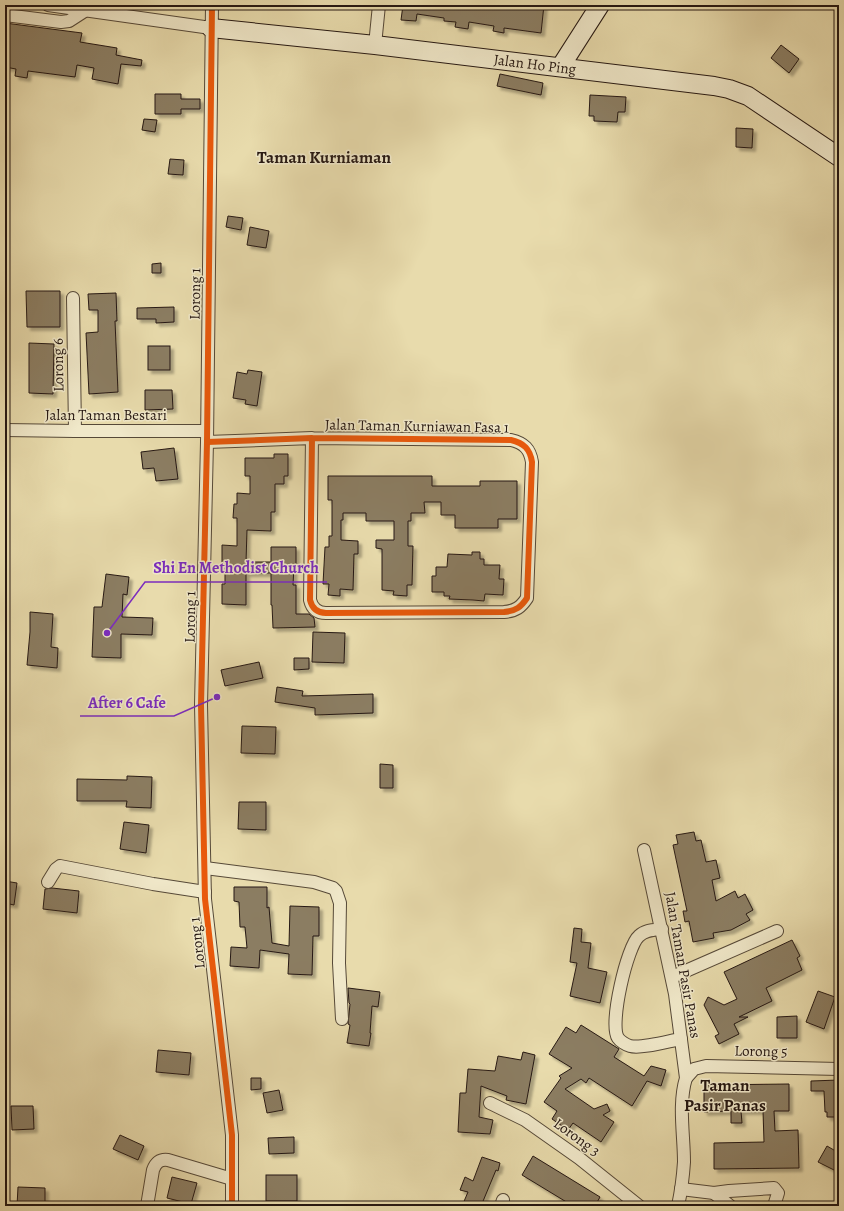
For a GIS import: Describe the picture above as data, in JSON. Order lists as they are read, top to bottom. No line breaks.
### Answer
{"streets":{"street":["Jalan Ho Ping","Lorong 1","Lorong 6","Jalan Taman Bestari","Jalan Taman Kurniawan Fasa 1","Jalan Taman Pasir Panas","Lorong 5","Lorong 3"]},"crossings":[["Jalan Ho Ping","Lorong 1"],["Lorong 1","Jalan Taman Bestari"],["Lorong 1","Jalan Taman Kurniawan Fasa 1"],["Lorong 6","Jalan Taman Bestari"],["Jalan Taman Bestari","Jalan Taman Kurniawan Fasa 1"],["Jalan Taman Pasir Panas","Lorong 5"]],"districts":["Taman Kurniaman","Taman Pasir Panas"],"places":["Shi En Methodist Church","After 6 Cafe"]}
